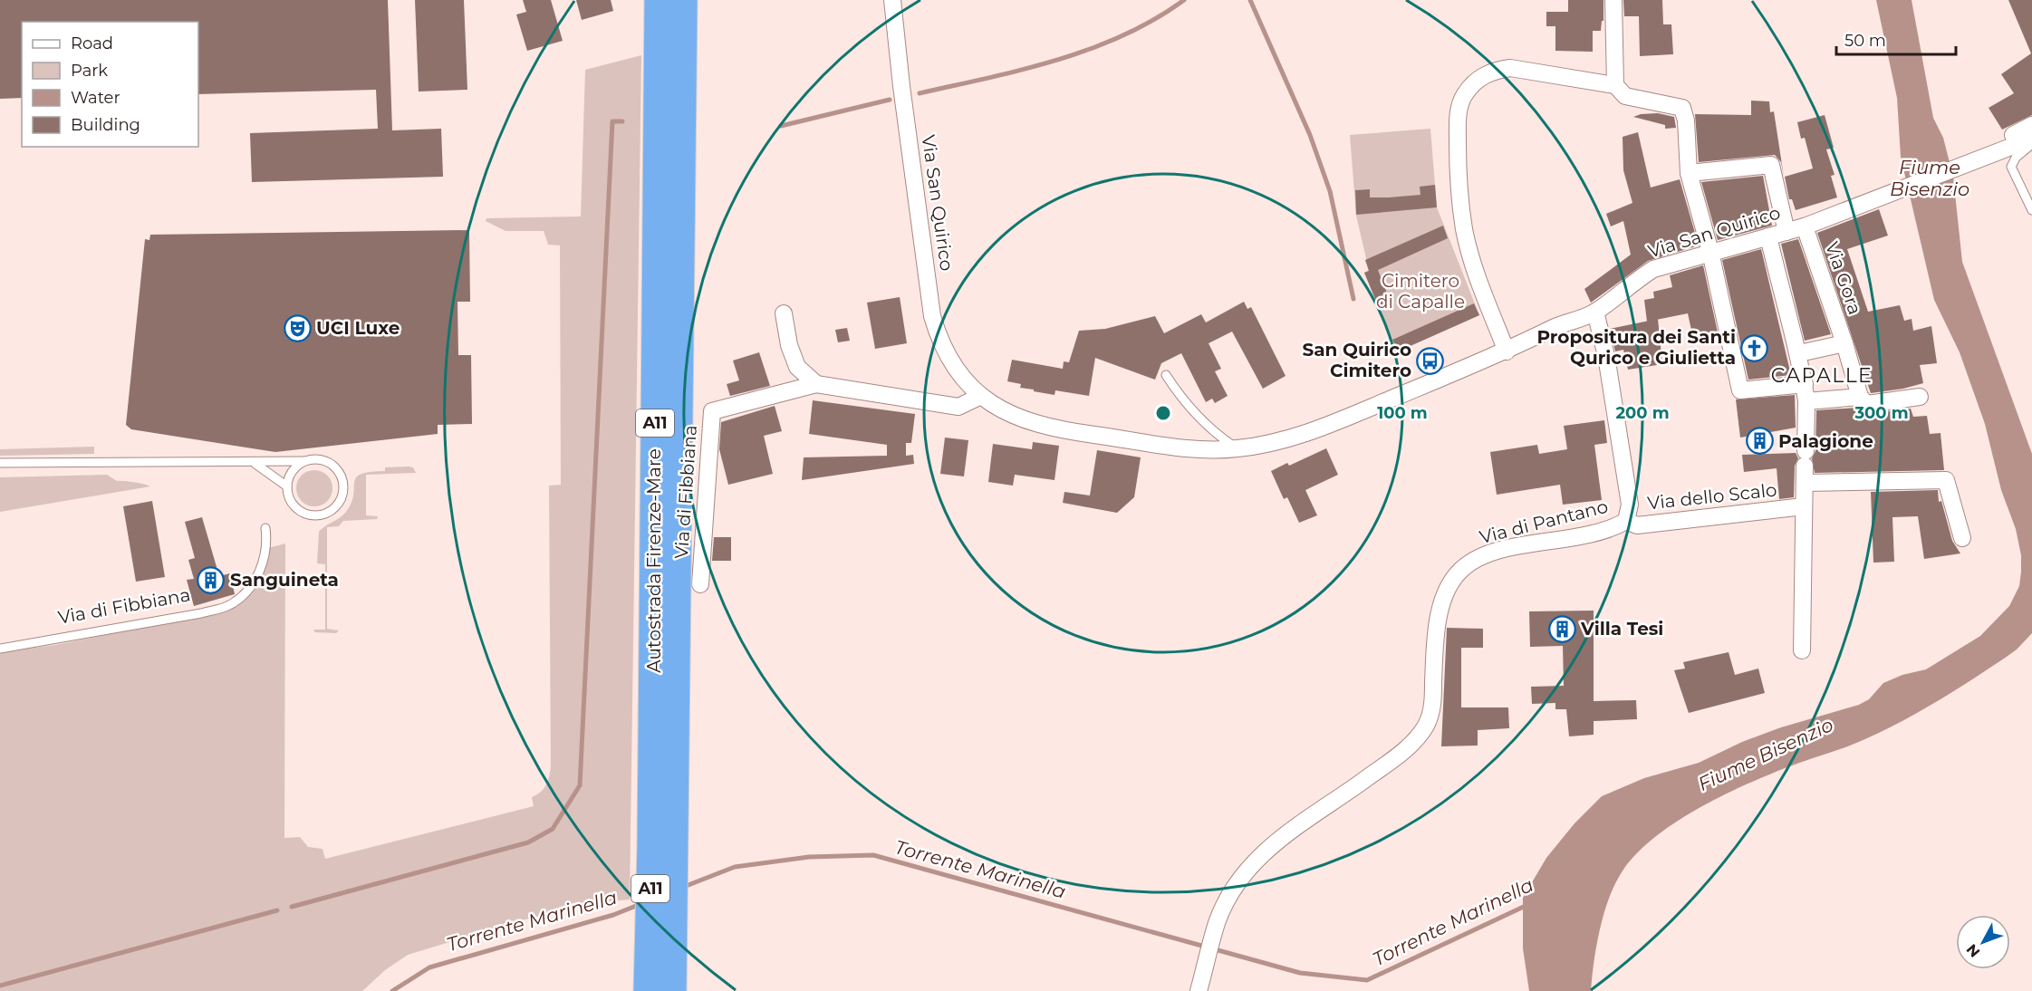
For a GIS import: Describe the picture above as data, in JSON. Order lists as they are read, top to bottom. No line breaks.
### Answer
{"streets":{"highway":["A11","Autostrada Firenze-Mare"],"street":["Via San Quirico","Via Gora","Via di Fibbiana","Via dello Scalo","Via di Pantano"]},"crossings":[["Via San Quirico","Via Gora"],["Via San Quirico","Via dello Scalo"],["Via San Quirico","Via di Pantano"],["Via dello Scalo","Via di Pantano"]],"districts":["CAPALLE"],"water":["Fiume Bisenzio","Torrente Marinella"],"parks":["Cimitero di Capalle"],"places":{"theatre":["UCI Luxe"],"church":["Propositura dei Santi Qurico e Giulietta"],"bus stop":["San Quirico Cimitero"],"building":["Palagione","Sanguineta","Villa Tesi"]},"legend":["Road","Park","Water","Building"],"scale_bar":"50 m","north":"bottom left","rings":["100 m","200 m","300 m"]}
